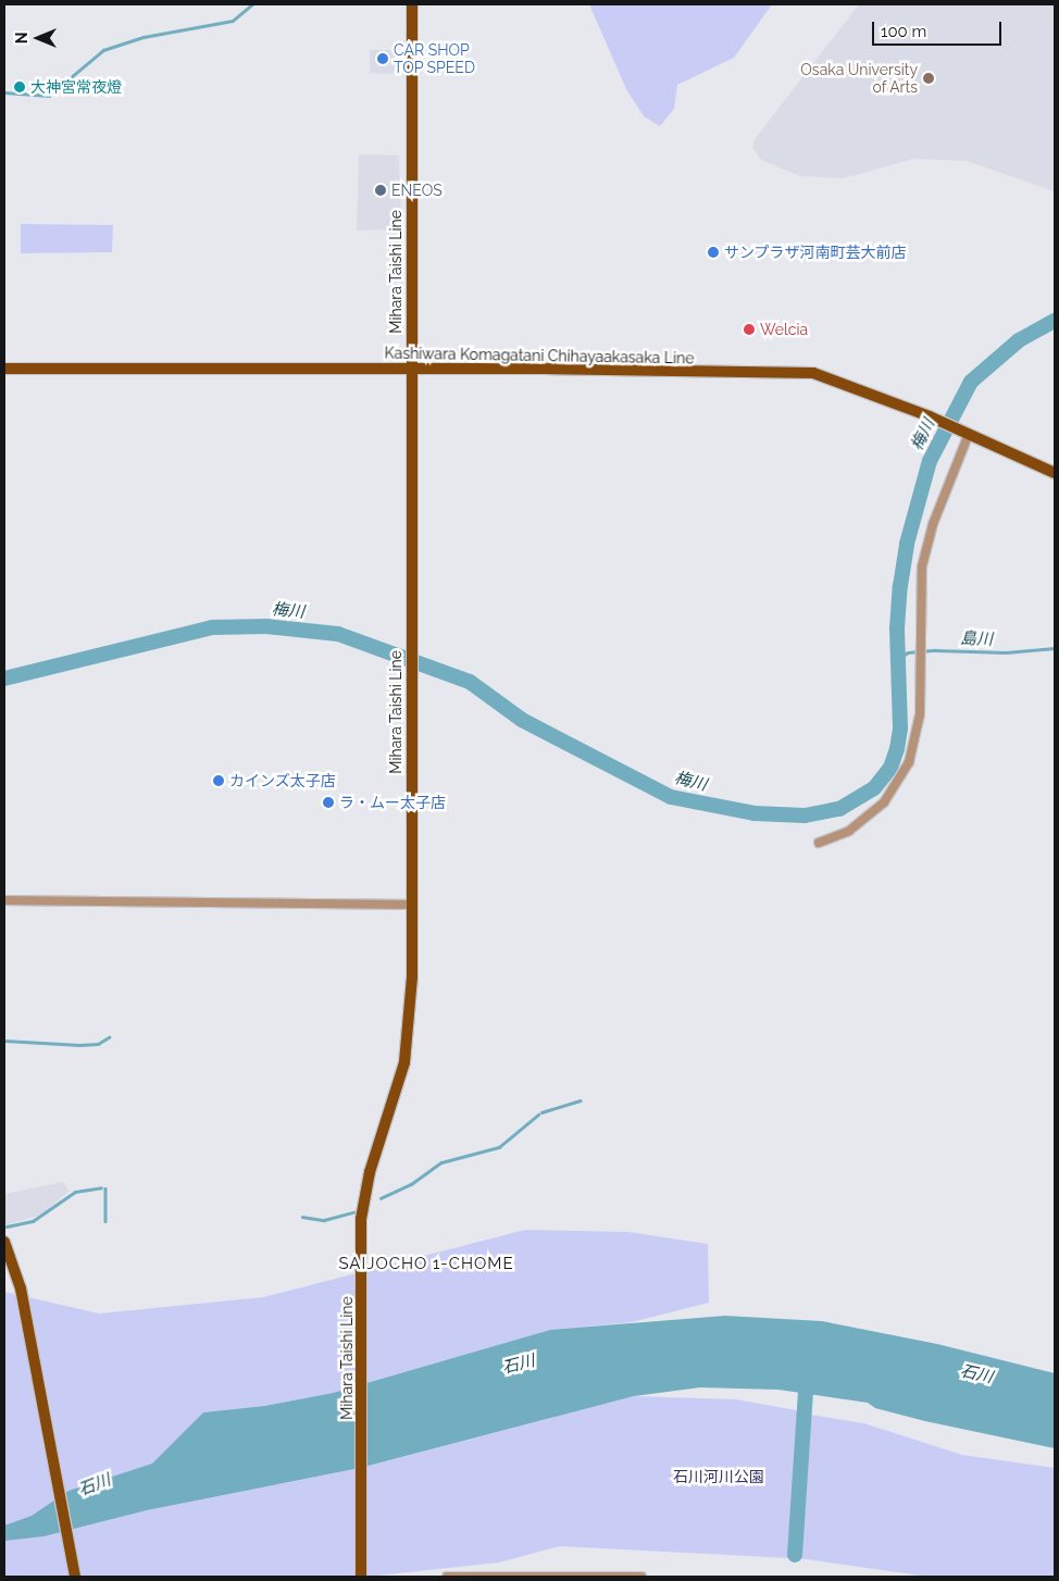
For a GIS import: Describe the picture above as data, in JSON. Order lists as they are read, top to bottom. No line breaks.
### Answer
{"streets":{"main road":["Mihara Taishi Line","Kashiwara Komagatani Chihayaakasaka Line"]},"crossings":[["Mihara Taishi Line","Kashiwara Komagatani Chihayaakasaka Line"]],"districts":["SAIJOCHO 1-CHOME"],"water":["梅川","島川","石川"],"parks":["石川河川公園"],"places":["CAR SHOP TOP SPEED","Osaka University of Arts","大神宮常夜燈","ENEOS","サンプラザ河南町芸大前店","Welcia","カインズ太子店","ラ・ムー太子店"],"scale_bar":"100 m","north":"left"}
